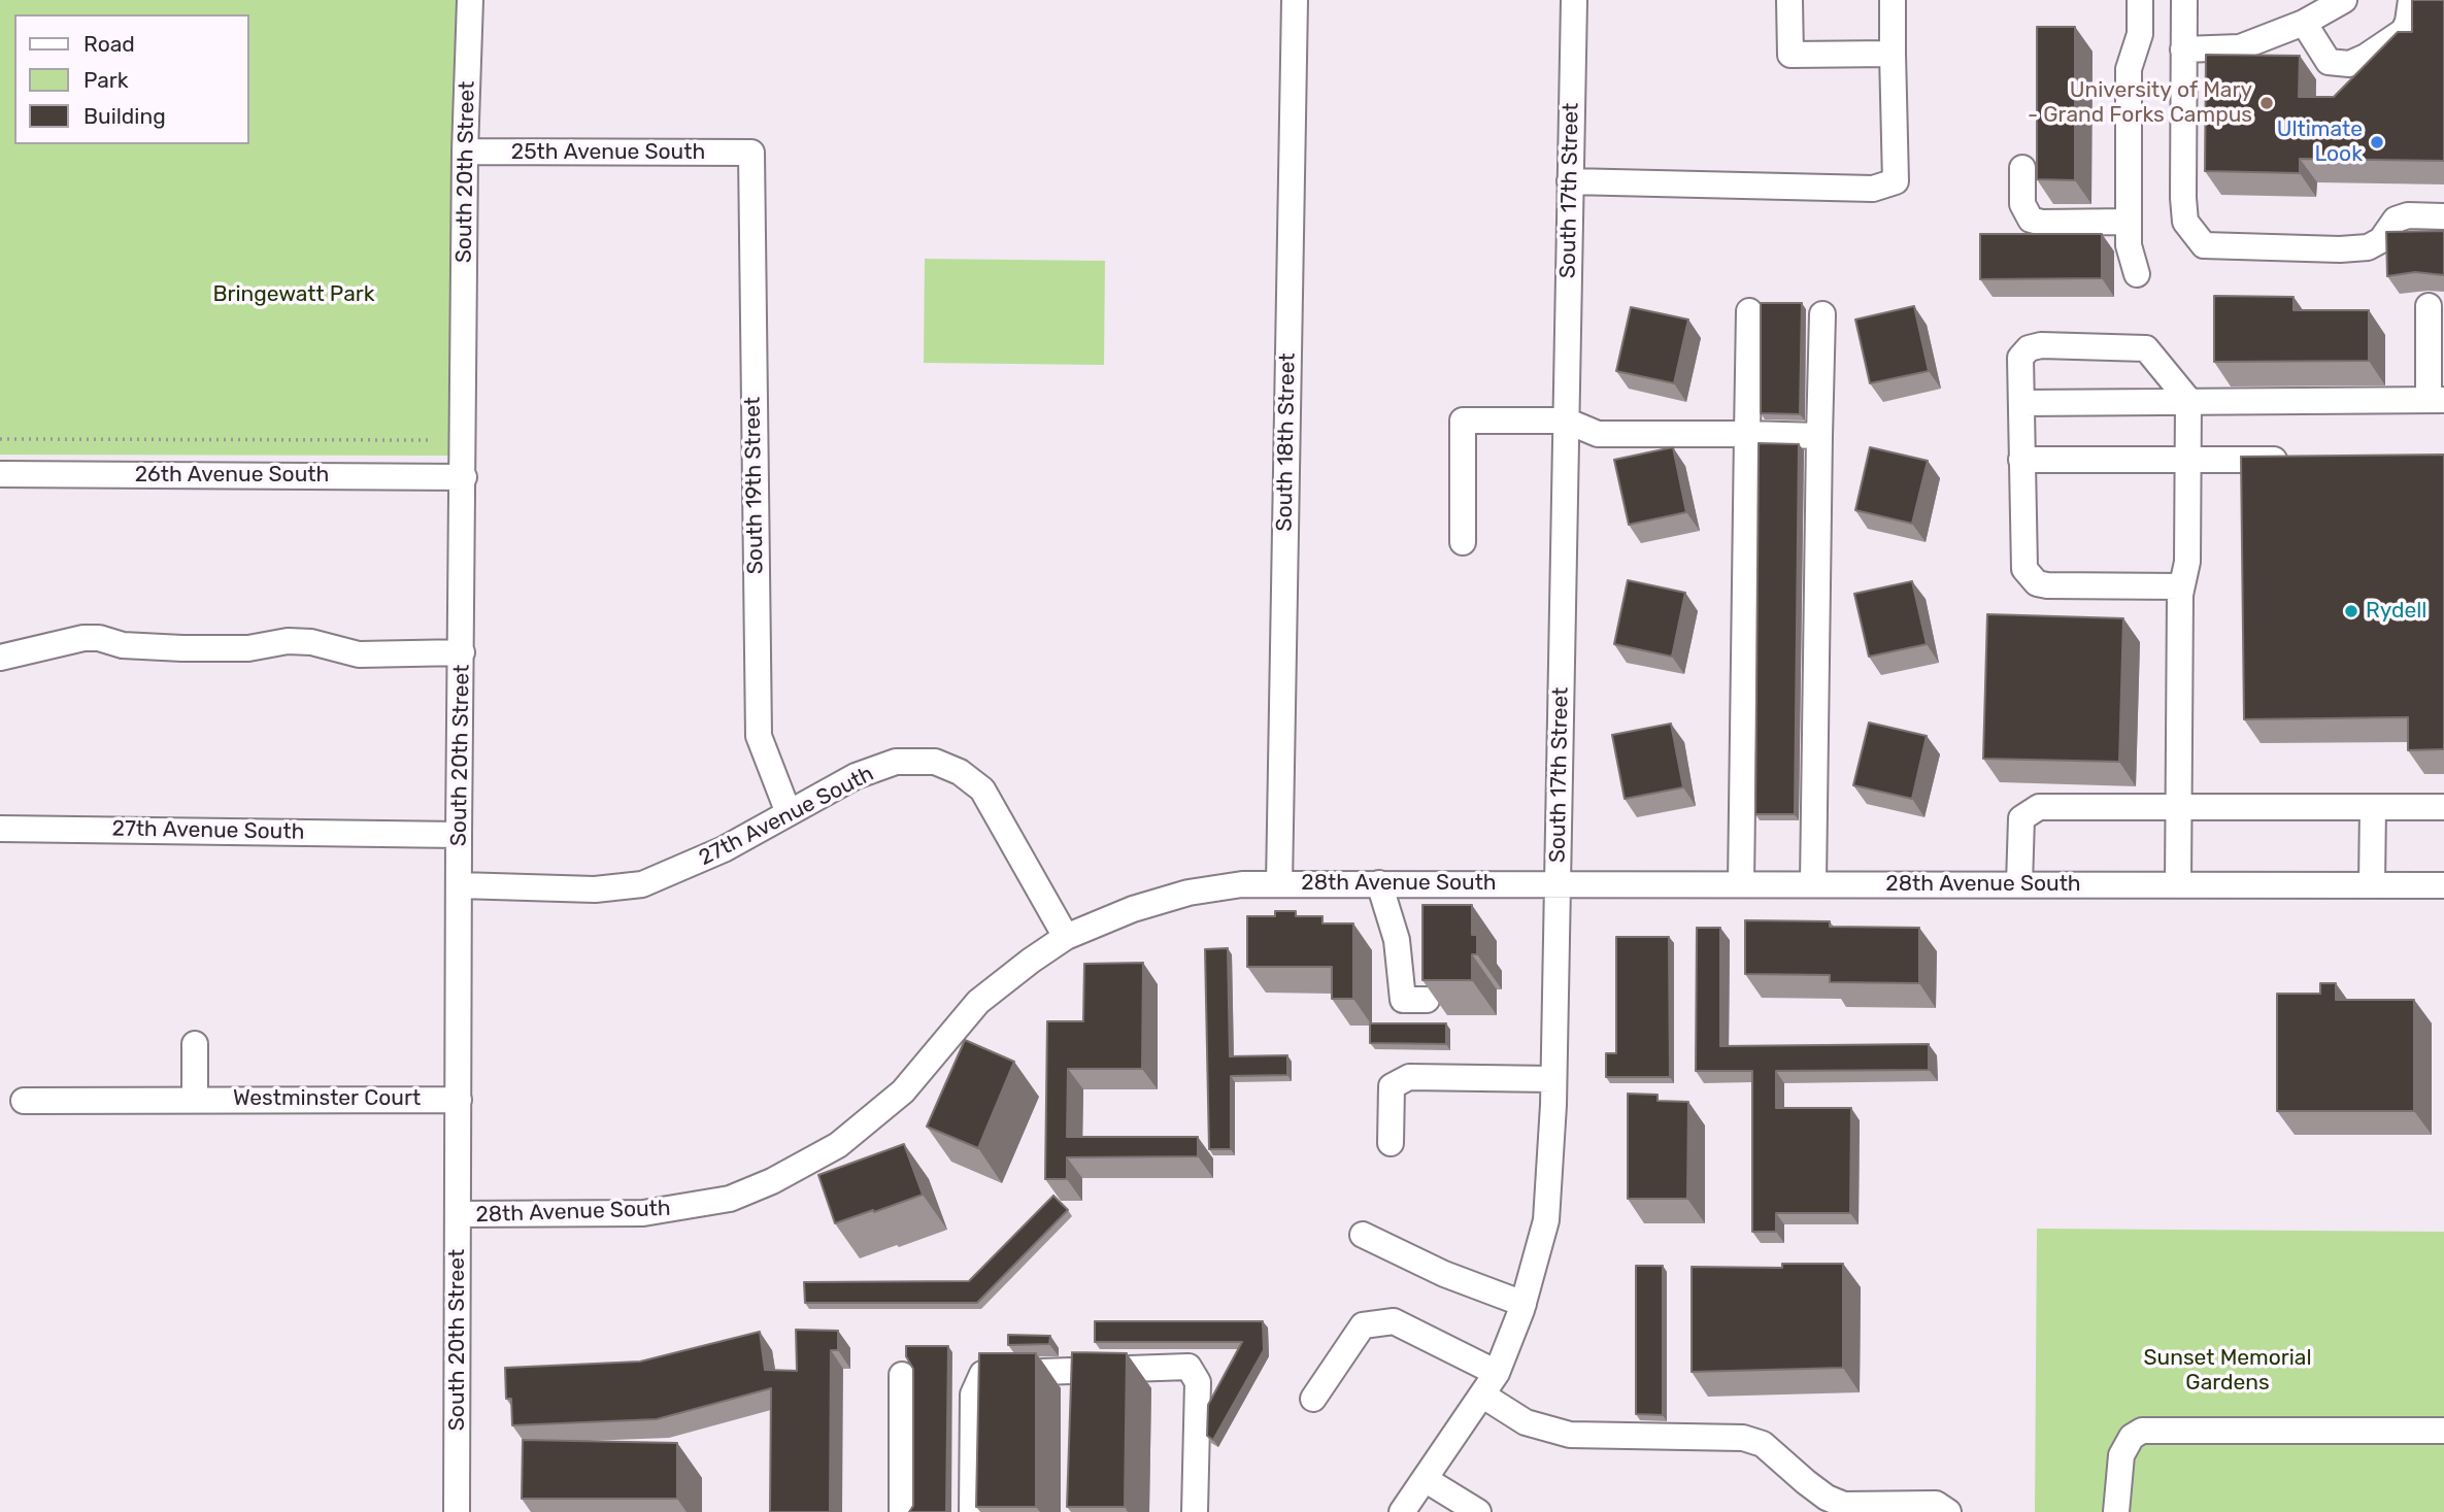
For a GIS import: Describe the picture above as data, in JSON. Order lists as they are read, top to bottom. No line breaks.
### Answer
{"streets":{"street":["25th Avenue South","South 20th Street","South 17th Street","South 18th Street","26th Avenue South","South 19th Street","27th Avenue South","28th Avenue South","Westminster Court"]},"crossings":[["25th Avenue South","South 20th Street"],["25th Avenue South","South 19th Street"],["South 20th Street","26th Avenue South"],["South 20th Street","27th Avenue South"],["South 20th Street","28th Avenue South"],["South 20th Street","Westminster Court"],["South 17th Street","28th Avenue South"],["South 18th Street","28th Avenue South"],["South 19th Street","27th Avenue South"],["27th Avenue South","28th Avenue South"]],"parks":["Bringewatt Park","Sunset Memorial Gardens"],"places":["University of Mary - Grand Forks Campus","Ultimate Look","Rydell"],"legend":["Road","Park","Building"]}
